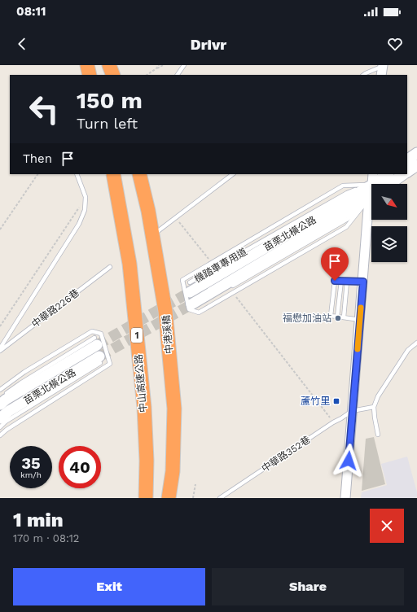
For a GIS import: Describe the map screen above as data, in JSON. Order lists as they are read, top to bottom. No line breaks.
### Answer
{"streets":{"highway":["中港溪橋","1","中山高速公路"],"main road":["苗栗北橫公路"],"lane":["中華路226巷","中華路352巷"]},"places":{"other":["福懋加油站"],"transit":["蘆竹里"]},"north":"bottom right","page":{"status":"08:11","header":"Drivr","turn":["150 m","Turn left"],"then":"Then","speed":"35 km/h","limit":"40","heading":["1 min","170 m · 08:12"],"buttons":["Exit","Share"]}}
